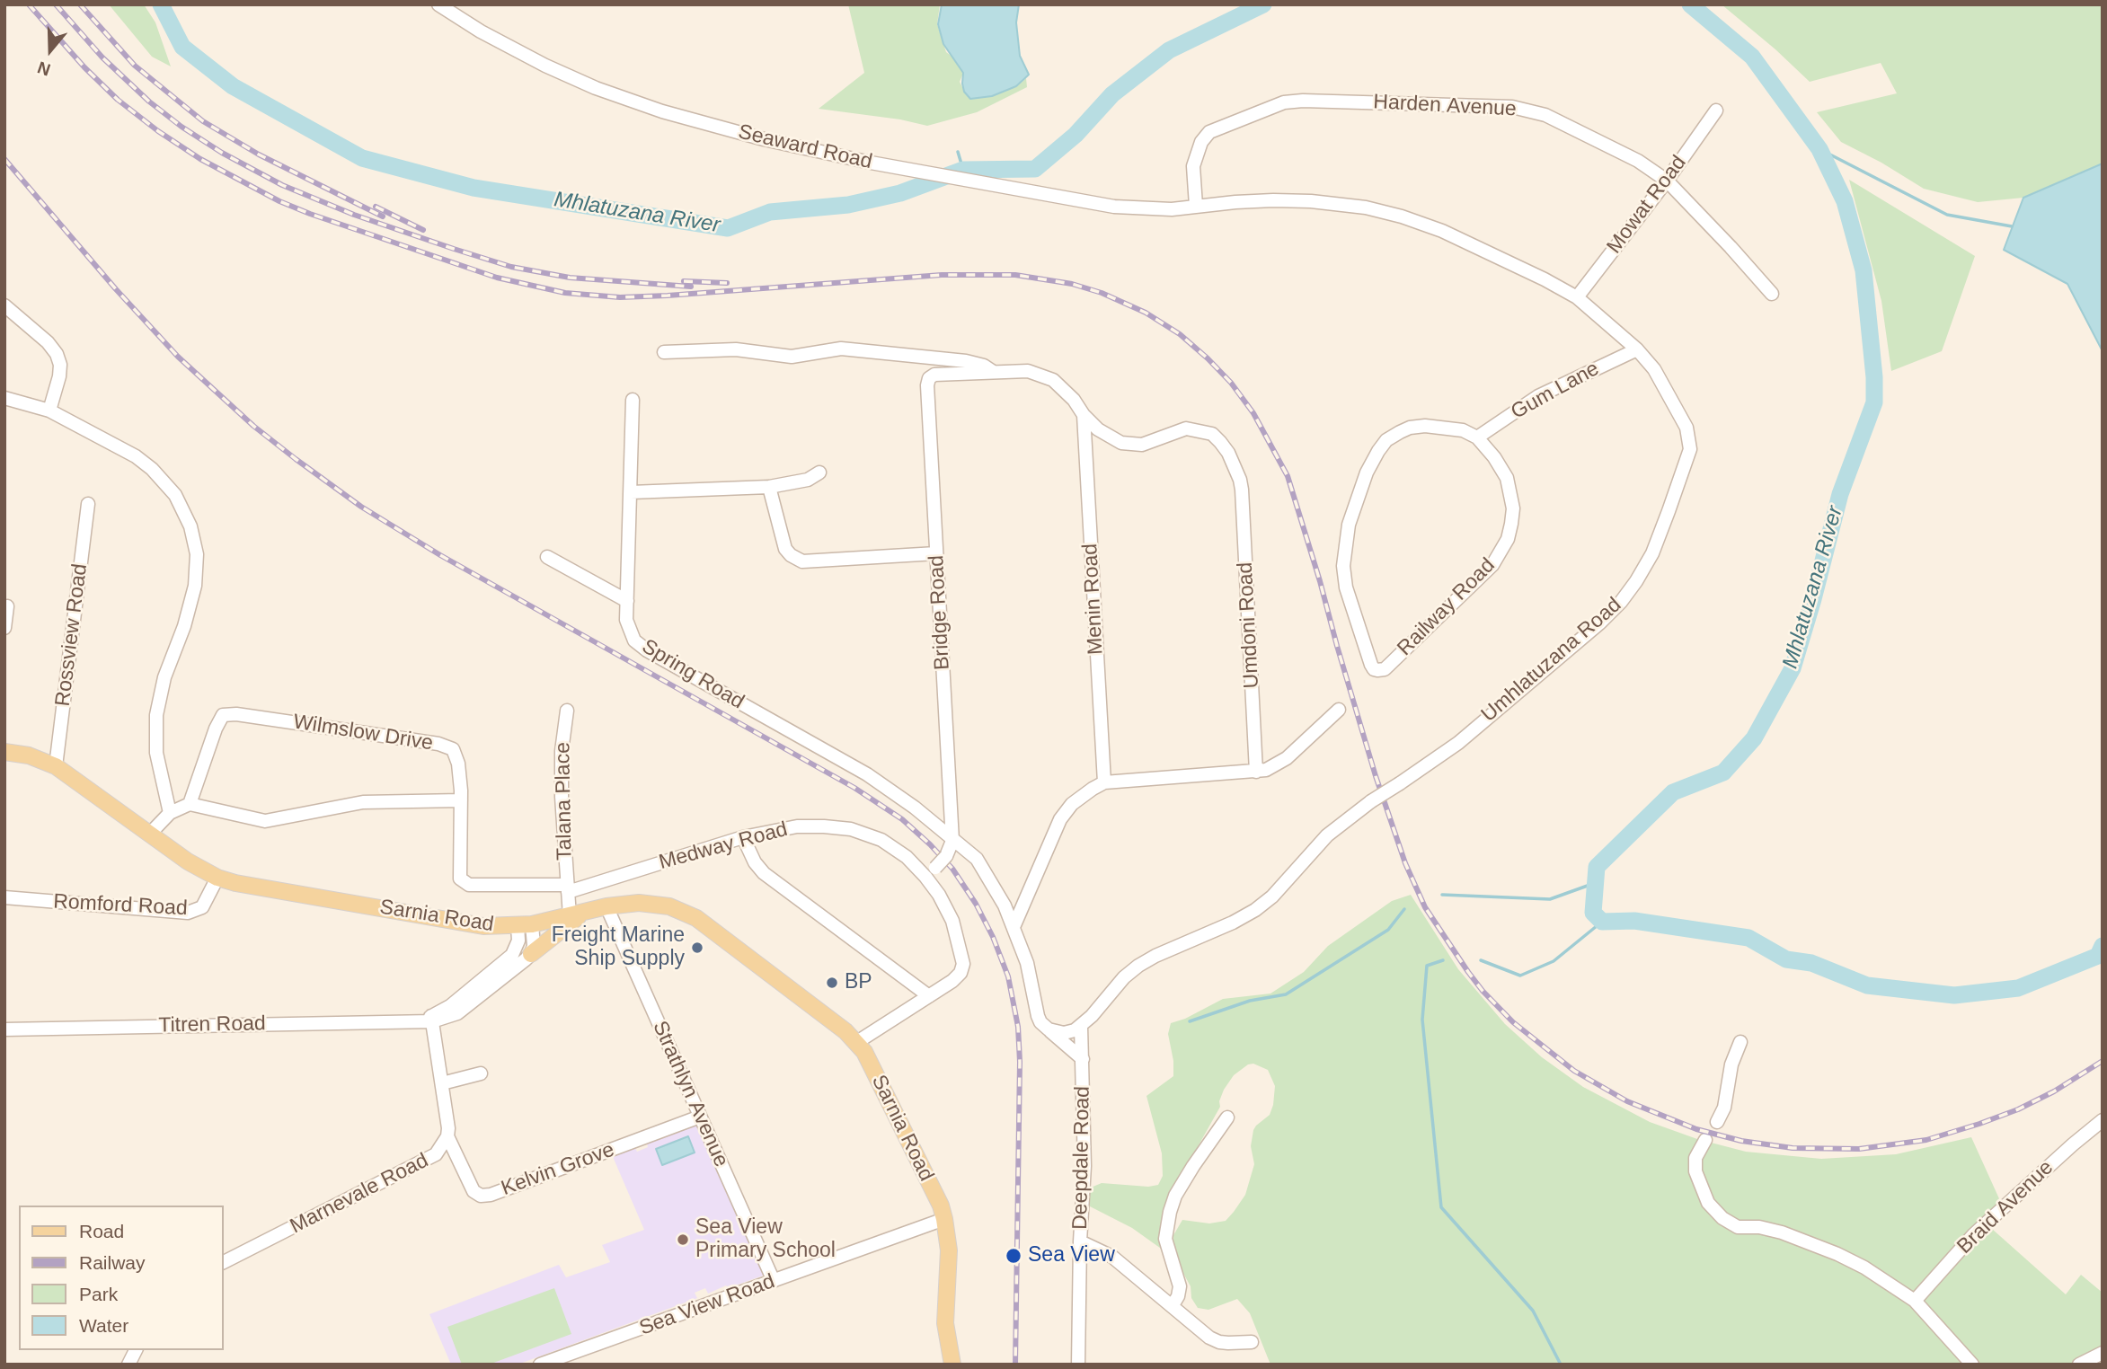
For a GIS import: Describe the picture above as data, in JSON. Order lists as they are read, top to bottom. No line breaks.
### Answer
{"streets":{"main road":["Sarnia Road"],"street":["Harden Avenue","Seaward Road","Mowat Road","Gum Lane","Menin Road","Railway Road","Bridge Road","Umdoni Road","Rossview Road","Umhlatuzana Road","Spring Road","Wilmslow Drive","Talana Place","Medway Road","Romford Road","Titren Road","Strathlyn Avenue","Deepdale Road","Kelvin Grove","Marnevale Road","Braid Avenue","Sea View Road"]},"crossings":[["Harden Avenue","Seaward Road"],["Harden Avenue","Mowat Road"],["Harden Avenue","Umhlatuzana Road"],["Seaward Road","Umhlatuzana Road"],["Mowat Road","Umhlatuzana Road"],["Gum Lane","Railway Road"],["Gum Lane","Umhlatuzana Road"],["Menin Road","Umdoni Road"],["Bridge Road","Spring Road"],["Rossview Road","Sarnia Road"],["Umhlatuzana Road","Deepdale Road"],["Wilmslow Drive","Talana Place"],["Wilmslow Drive","Medway Road"],["Talana Place","Medway Road"],["Medway Road","Sarnia Road"],["Romford Road","Sarnia Road"],["Sarnia Road","Strathlyn Avenue"],["Sarnia Road","Sea View Road"],["Titren Road","Marnevale Road"],["Strathlyn Avenue","Kelvin Grove"],["Strathlyn Avenue","Sea View Road"],["Kelvin Grove","Marnevale Road"]],"water":["Mhlatuzana River"],"places":["Freight Marine Ship Supply","BP","Sea View Primary School","Sea View"],"legend":["Road","Railway","Park","Water"],"north":"bottom"}
